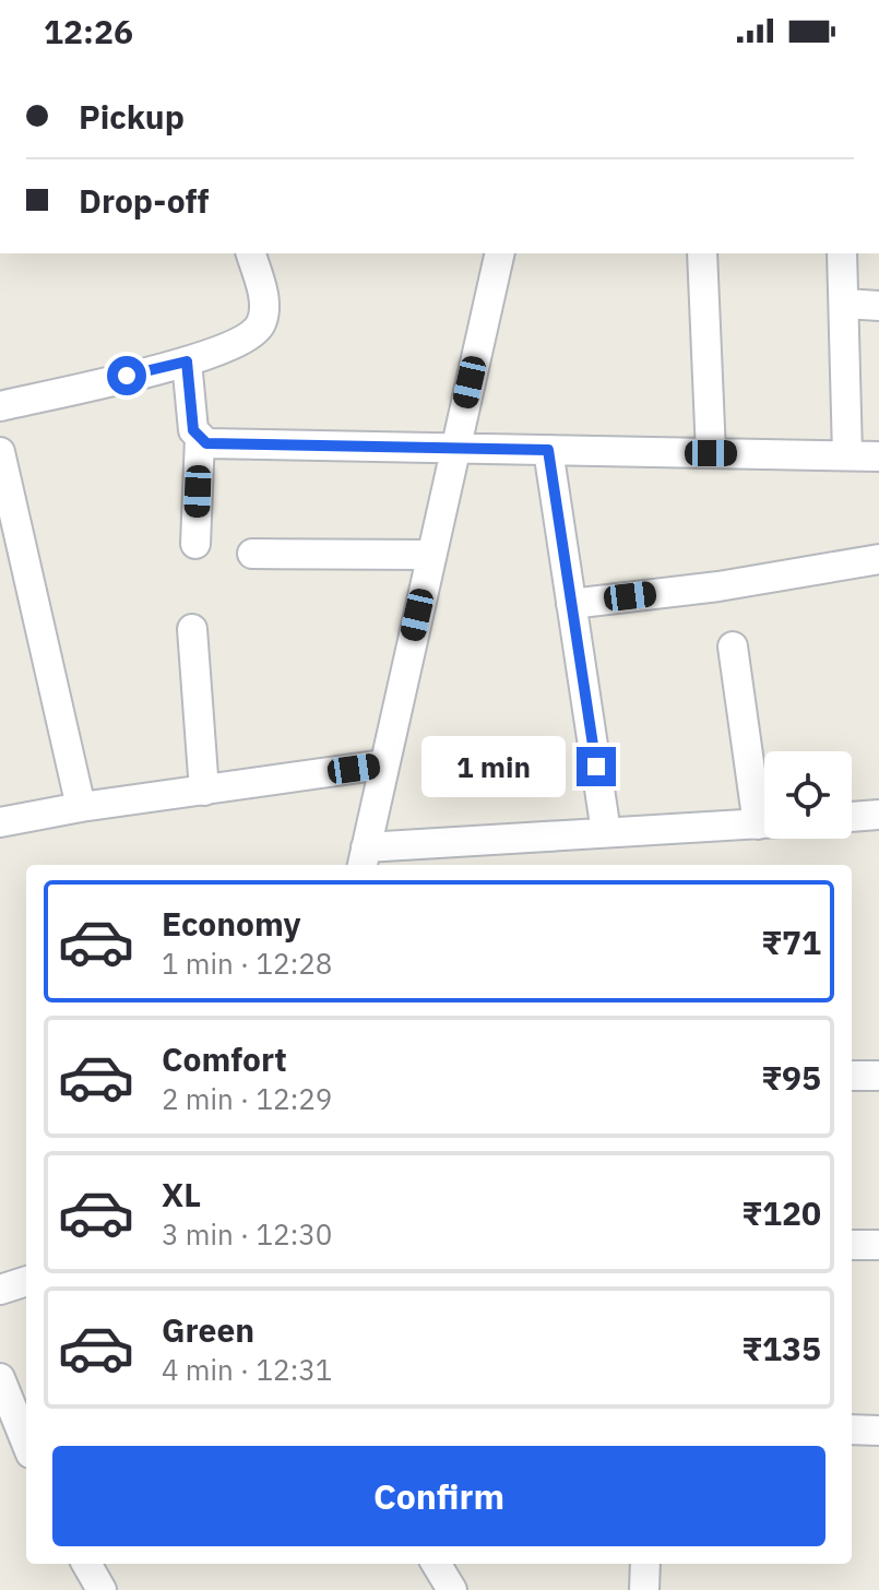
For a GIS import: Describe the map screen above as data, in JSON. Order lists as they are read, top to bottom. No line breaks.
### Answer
{"page":{"status":"12:26","banner":["Pickup","Drop-off"],"bubble":"1 min","list":[{"name":"Economy","note":"1 min · 12:28","value":"₹71"},{"name":"Comfort","note":"2 min · 12:29","value":"₹95"},{"name":"XL","note":"3 min · 12:30","value":"₹120"},{"name":"Green","note":"4 min · 12:31","value":"₹135"}],"buttons":"Confirm"}}
